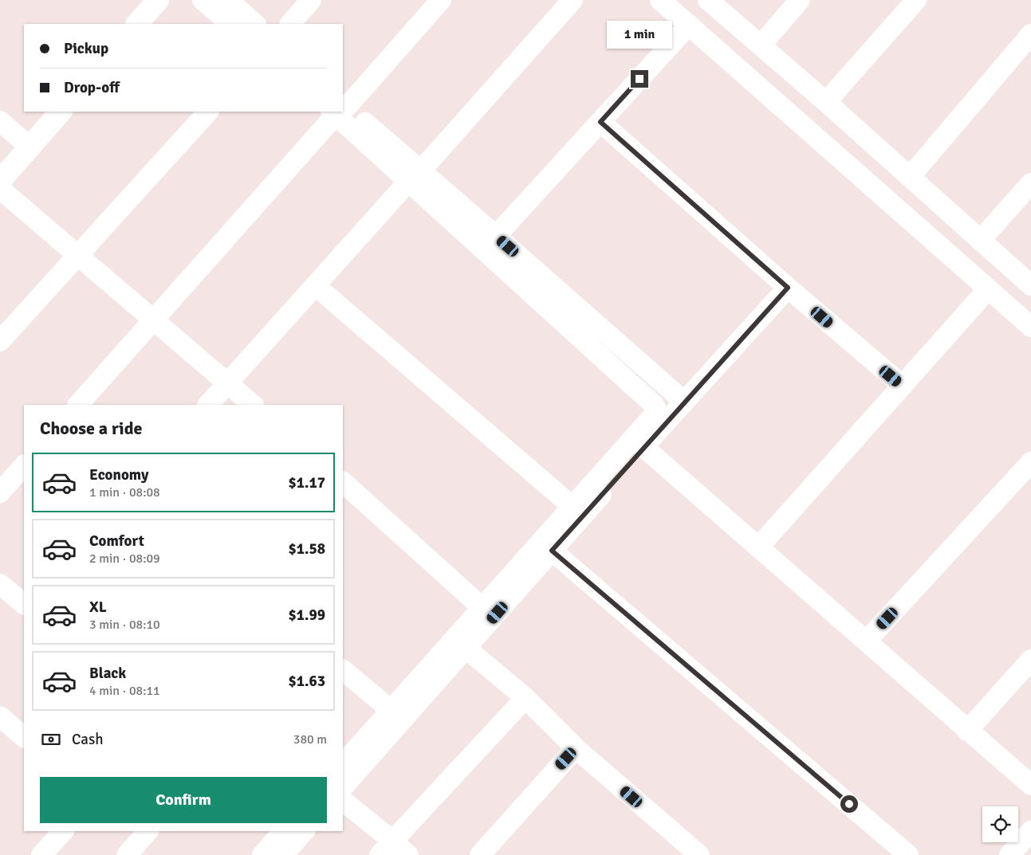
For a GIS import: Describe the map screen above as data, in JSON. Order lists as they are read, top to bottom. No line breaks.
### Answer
{"page":{"bubble":"1 min","banner":["Pickup","Drop-off"],"heading":"Choose a ride","list":[{"name":"Economy","note":"1 min · 08:08","value":"$1.17"},{"name":"Comfort","note":"2 min · 08:09","value":"$1.58"},{"name":"XL","note":"3 min · 08:10","value":"$1.99"},{"name":"Black","note":"4 min · 08:11","value":"$1.63"}],"pay":["Cash","380 m"],"buttons":"Confirm"}}
